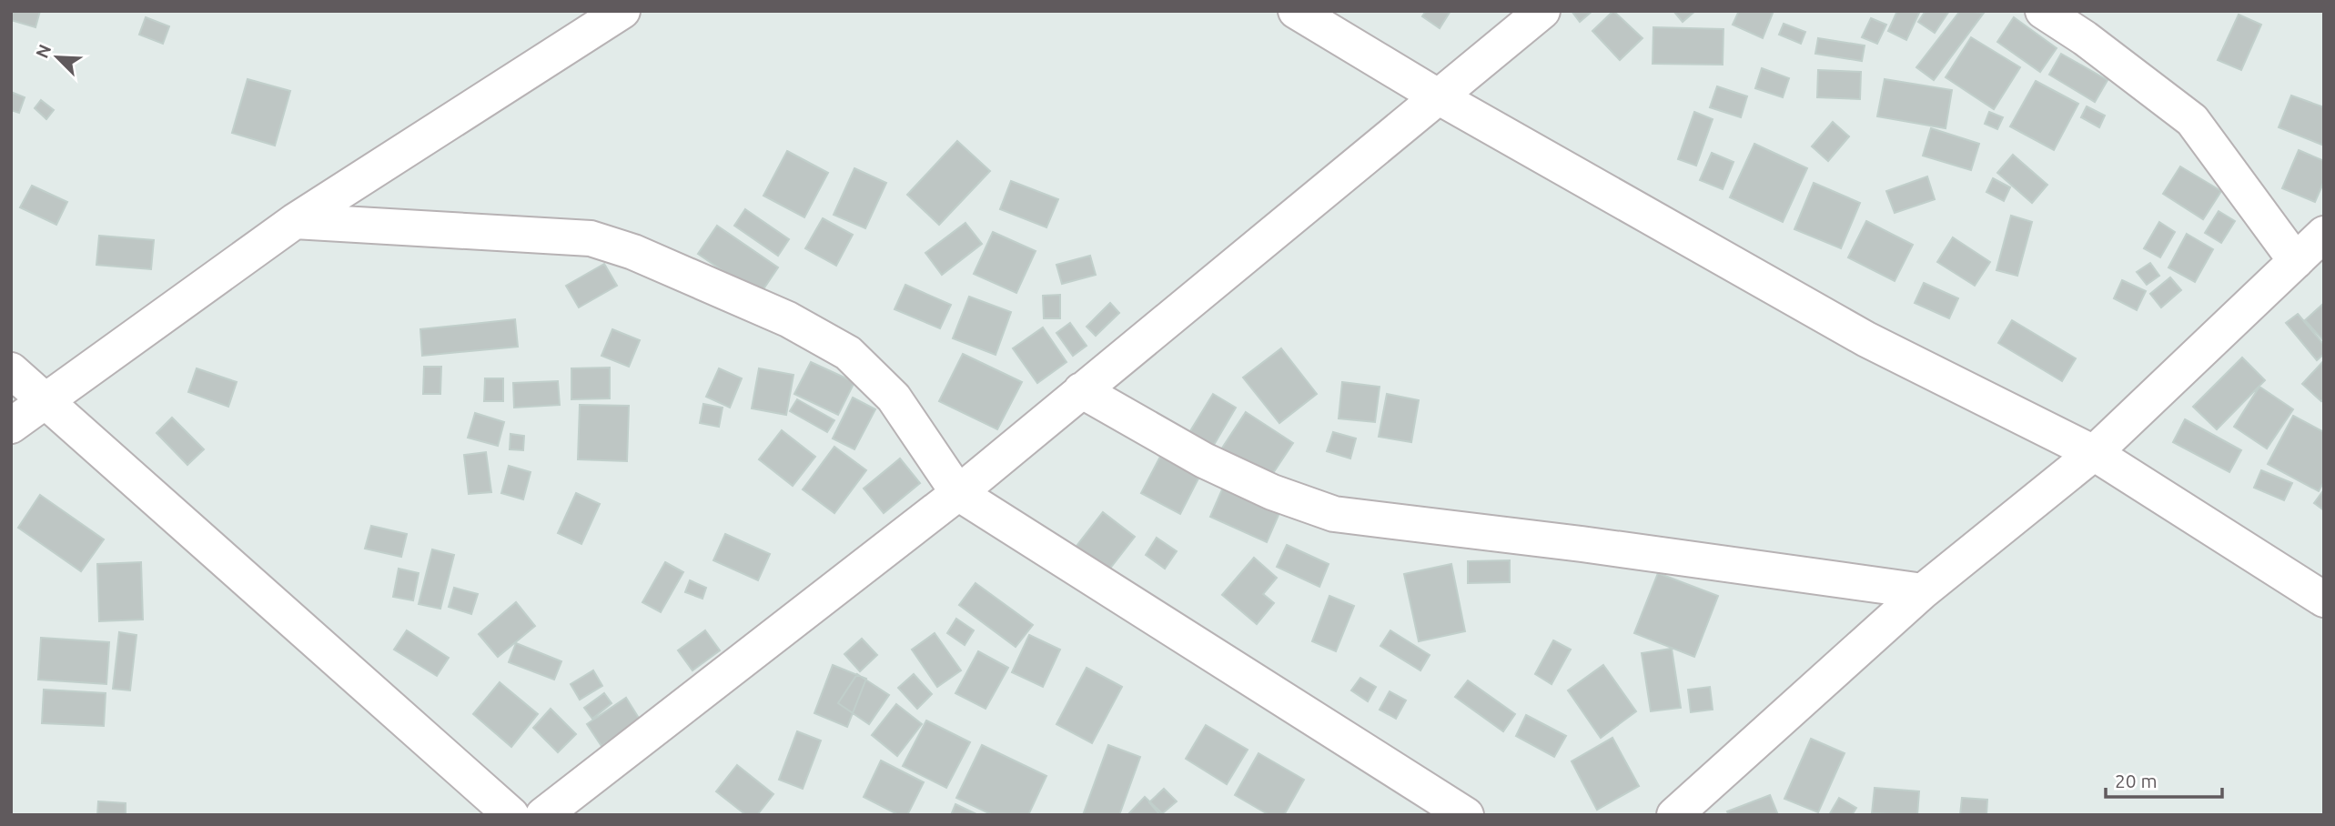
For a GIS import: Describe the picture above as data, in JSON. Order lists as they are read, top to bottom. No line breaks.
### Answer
{"scale_bar":"20 m","north":"top left"}
